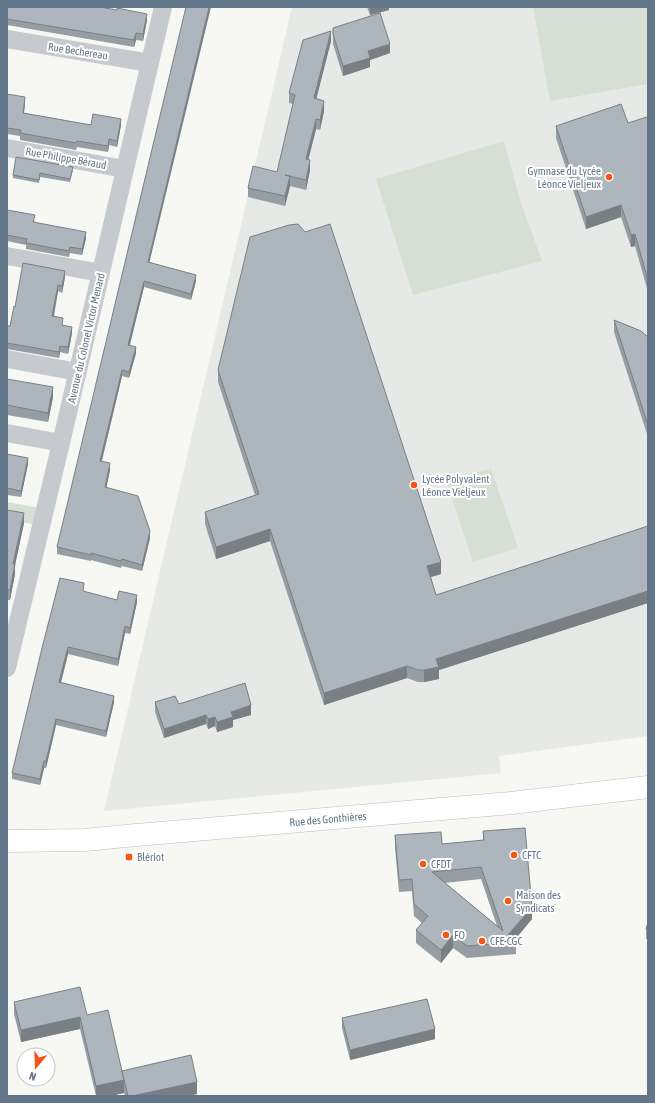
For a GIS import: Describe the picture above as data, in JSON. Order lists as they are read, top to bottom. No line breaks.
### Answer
{"streets":{"street":["Rue Bechereau","Rue Philippe Béraud","Avenue du Colonel Victor Menard","Rue des Gonthières"]},"crossings":[["Rue Bechereau","Avenue du Colonel Victor Menard"],["Rue Philippe Béraud","Avenue du Colonel Victor Menard"]],"places":{"other":["Gymnase du Lycée Léonce Vieljeux","Lycée Polyvalent Léonce Vieljeux","CFTC","CFDT","Maison des Syndicats","FO","CFE-CGC"],"transit":["Blériot"]},"north":"bottom"}
